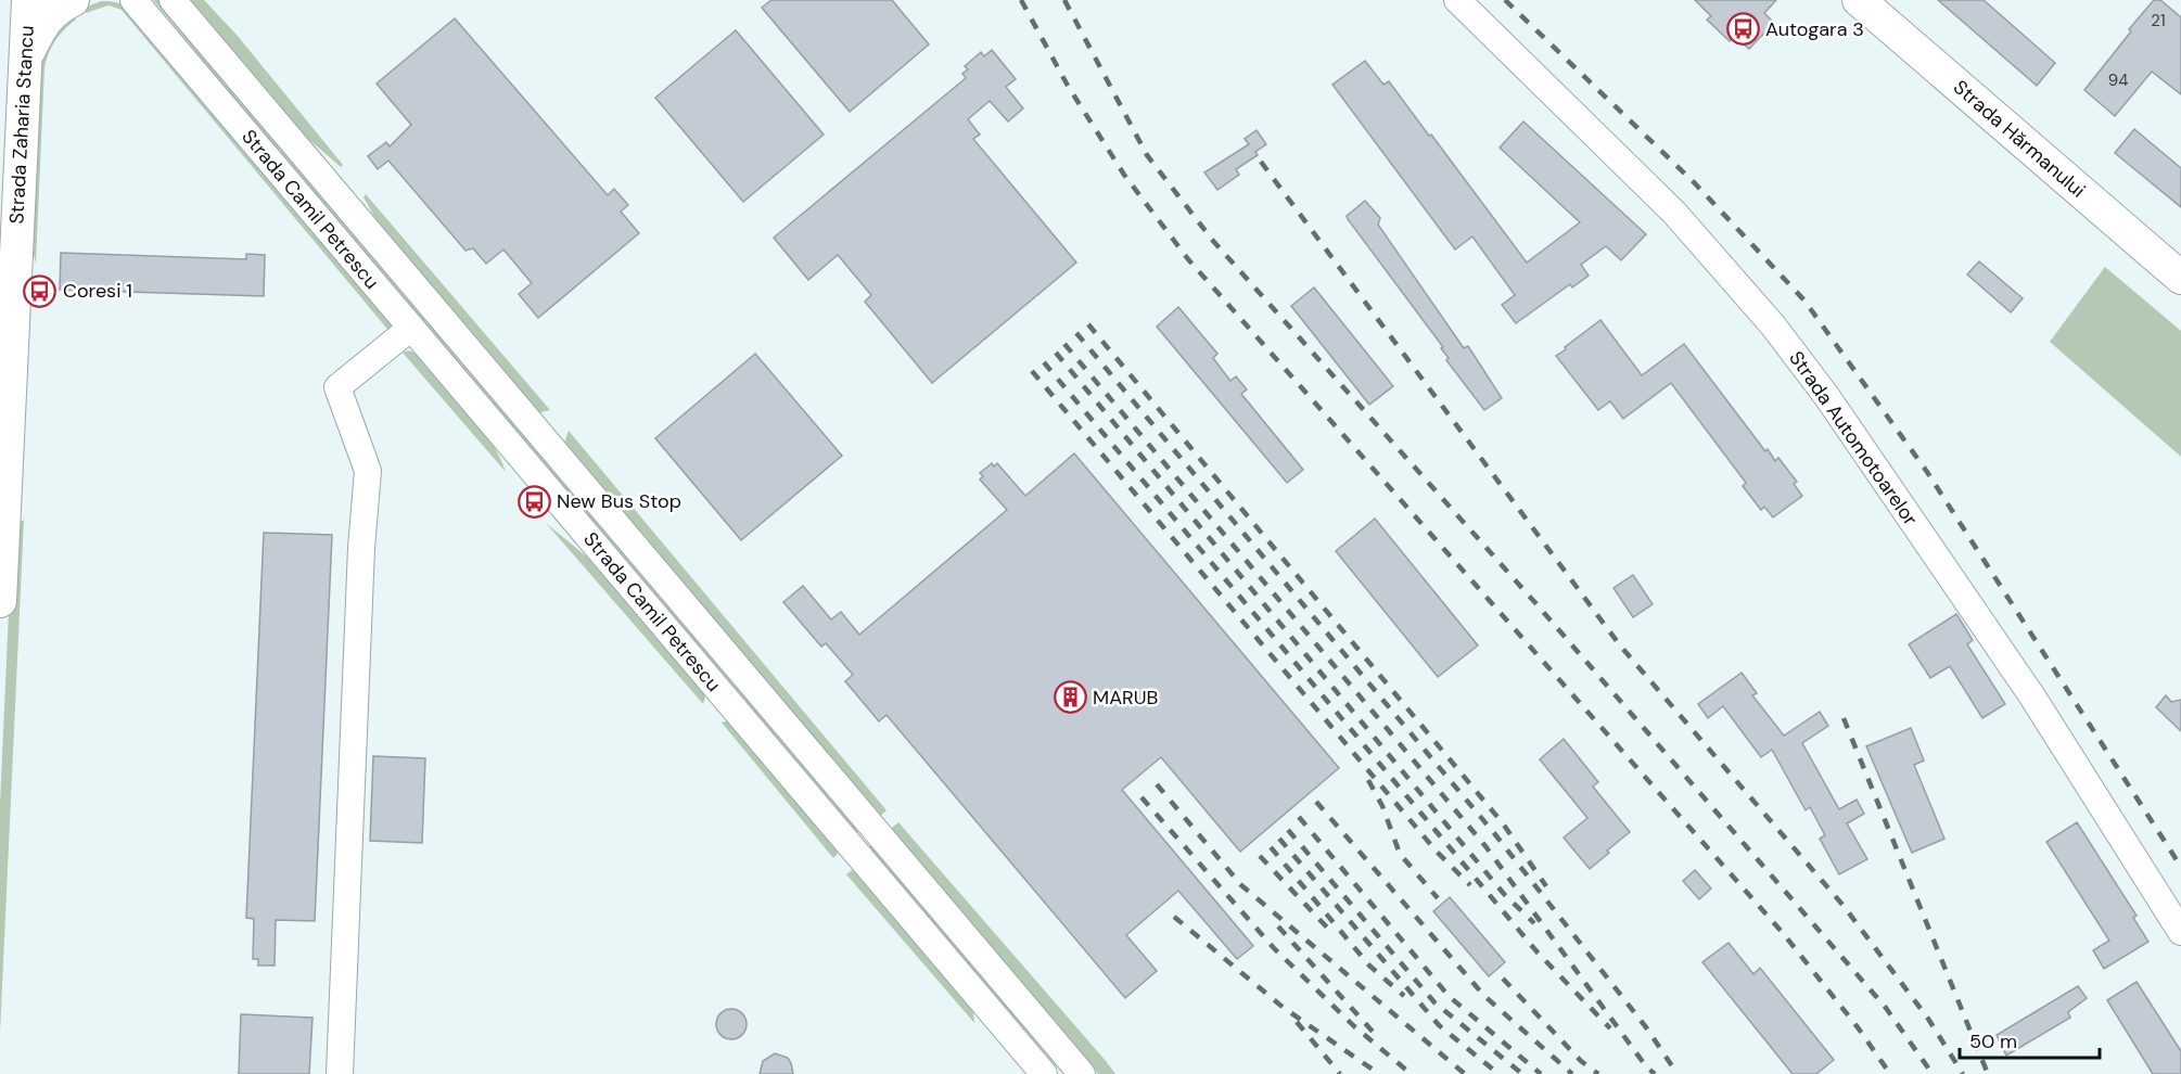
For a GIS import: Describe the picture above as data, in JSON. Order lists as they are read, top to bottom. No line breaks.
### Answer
{"streets":{"main road":["Strada Zaharia Stancu","Strada Hărmanului"],"street":["Strada Camil Petrescu","Strada Automotoarelor"]},"places":{"bus stop":["Autogara 3","Coresi 1","New Bus Stop"],"building":["MARUB"]},"house_numbers":["21","94"],"scale_bar":"50 m"}
